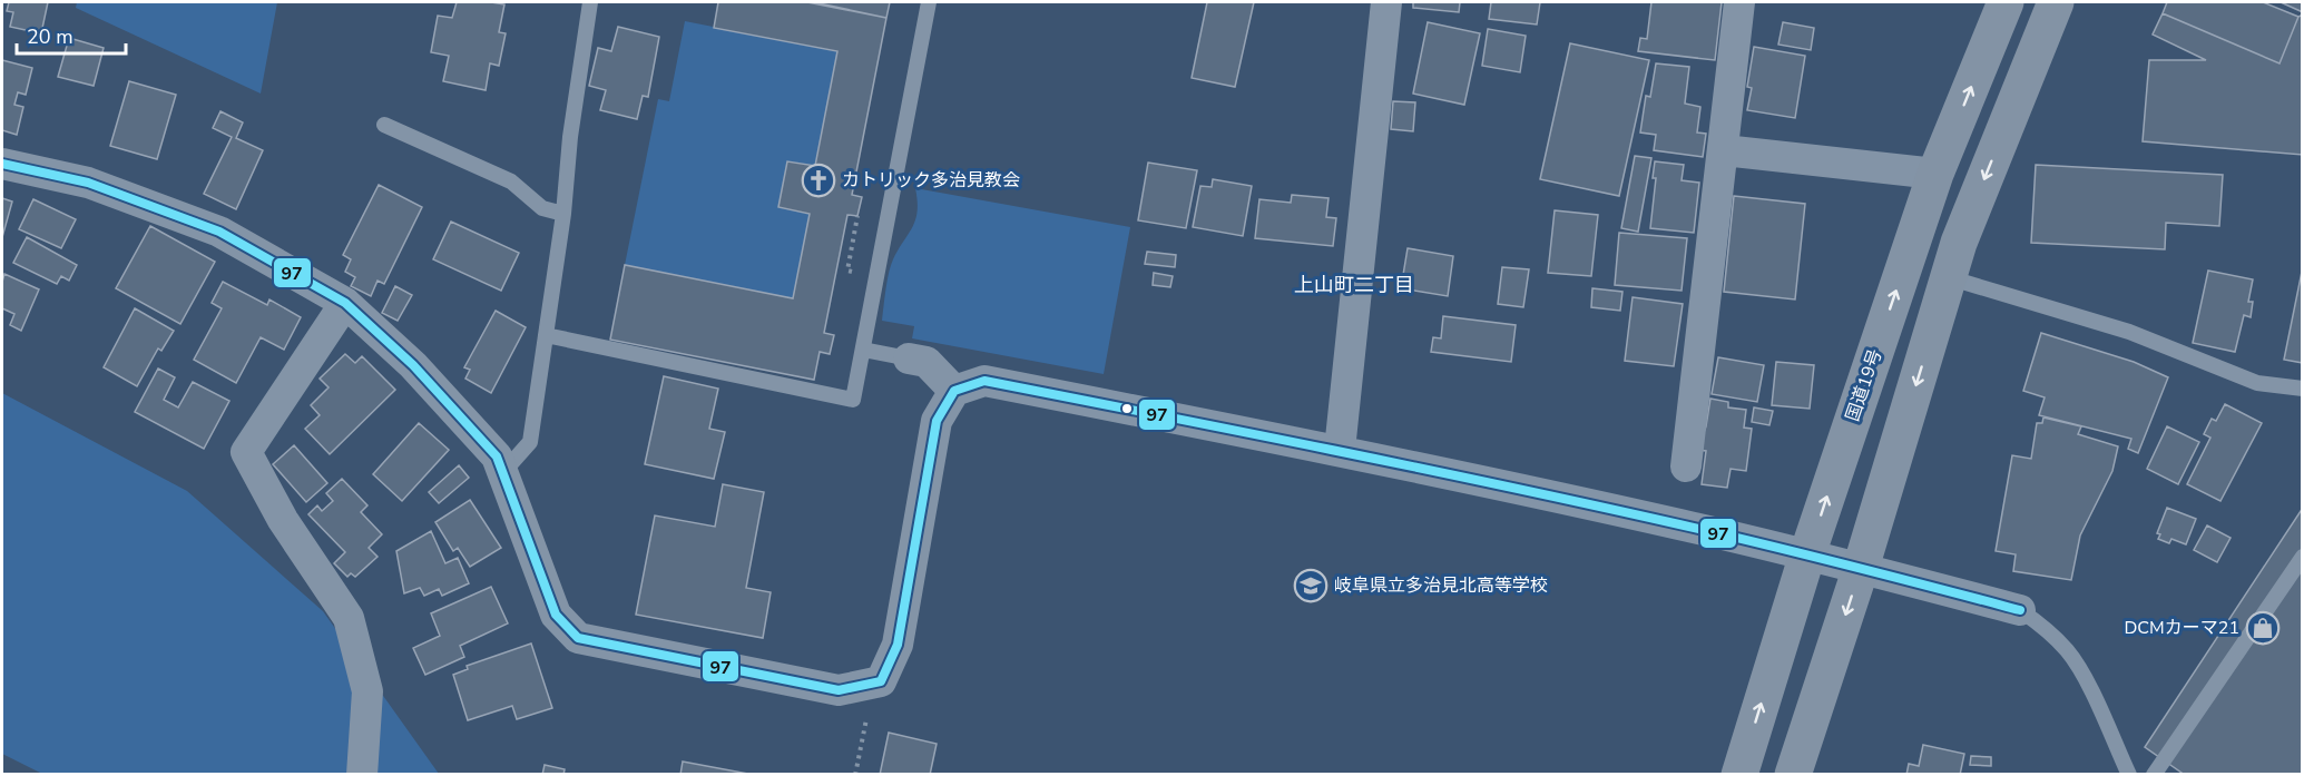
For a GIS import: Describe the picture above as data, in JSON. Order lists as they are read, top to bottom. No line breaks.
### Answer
{"streets":{"highway":["国道19号"]},"districts":["上山町二丁目"],"places":{"church":["カトリック多治見教会"],"school or university":["岐阜県立多治見北高等学校"],"shop":["DCMカーマ21"]},"lines":["transit line 97"],"scale_bar":"20 m"}
